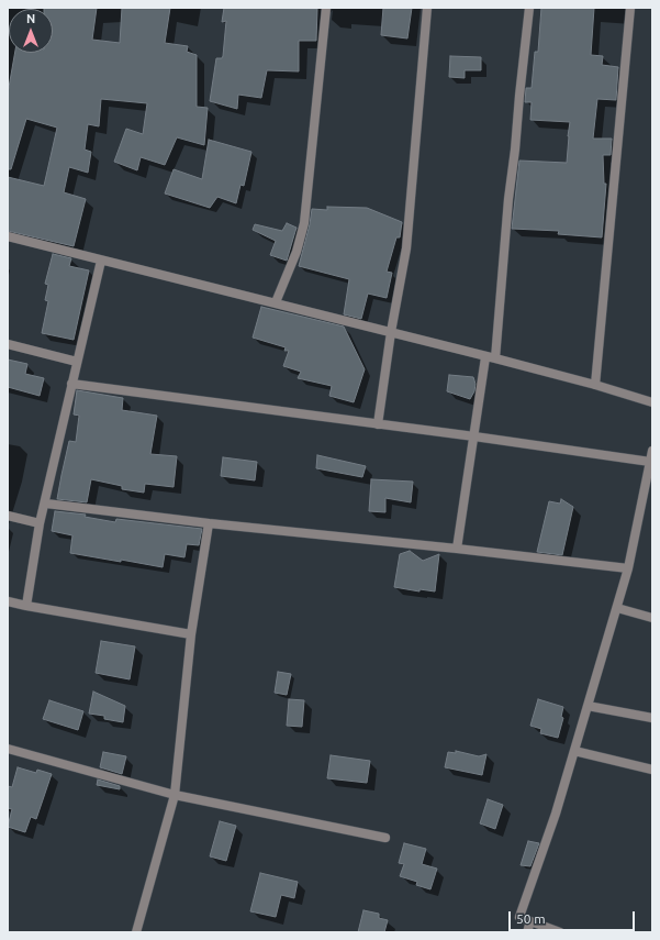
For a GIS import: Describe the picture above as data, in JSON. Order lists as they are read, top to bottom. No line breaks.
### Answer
{"scale_bar":"50 m","north":"top"}
